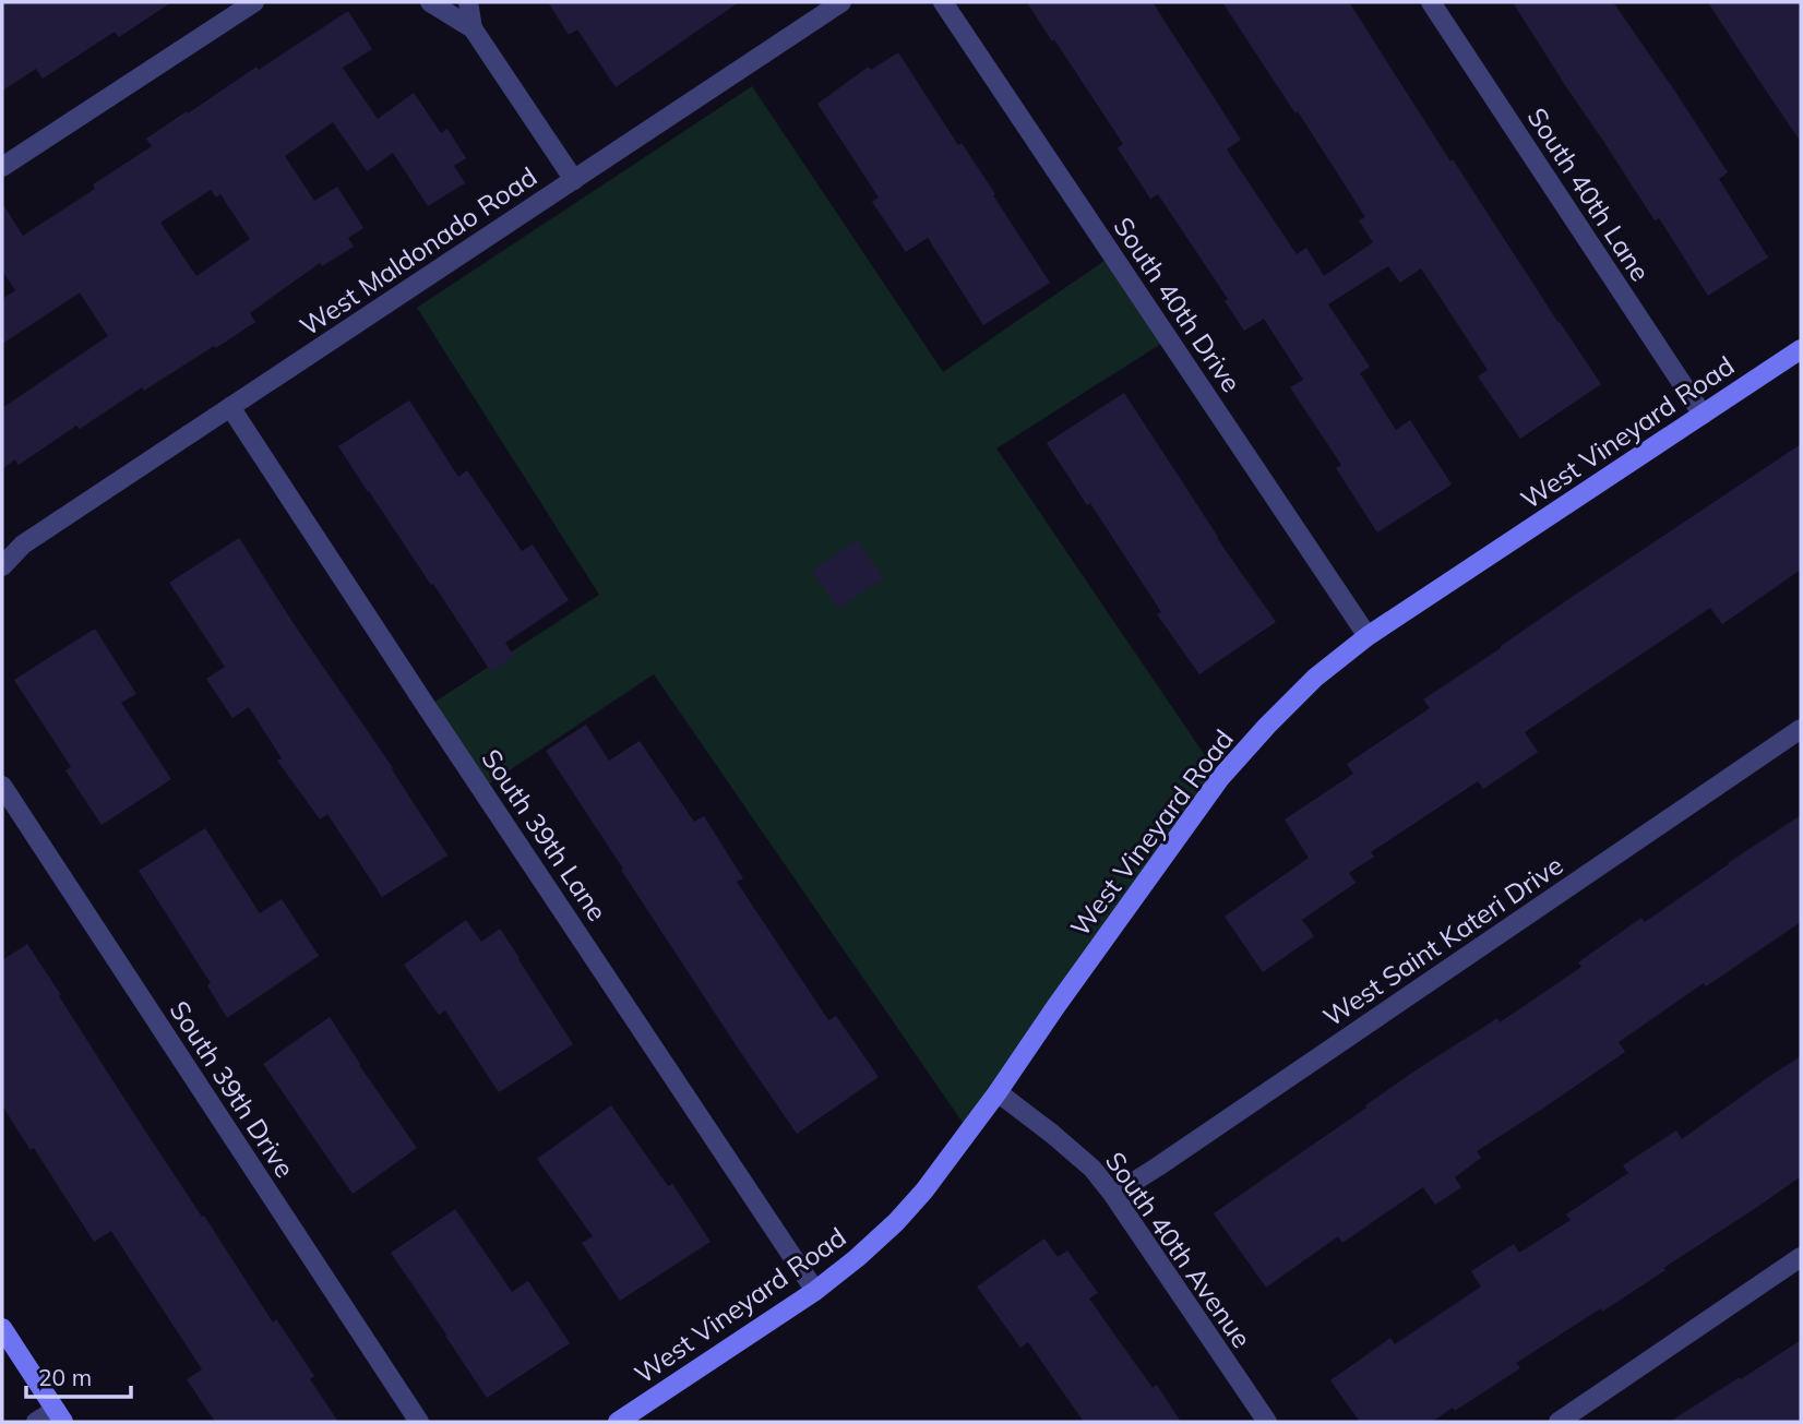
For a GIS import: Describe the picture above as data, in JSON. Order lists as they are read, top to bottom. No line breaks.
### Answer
{"streets":{"street":["South 40th Lane","West Maldonado Road","South 40th Drive","West Vineyard Road","South 39th Lane","West Saint Kateri Drive","South 39th Drive","South 40th Avenue"]},"crossings":[["South 40th Lane","West Vineyard Road"],["West Maldonado Road","South 39th Lane"],["South 40th Drive","West Vineyard Road"],["West Vineyard Road","South 39th Lane"],["West Vineyard Road","South 40th Avenue"],["West Saint Kateri Drive","South 40th Avenue"]],"scale_bar":"20 m"}
